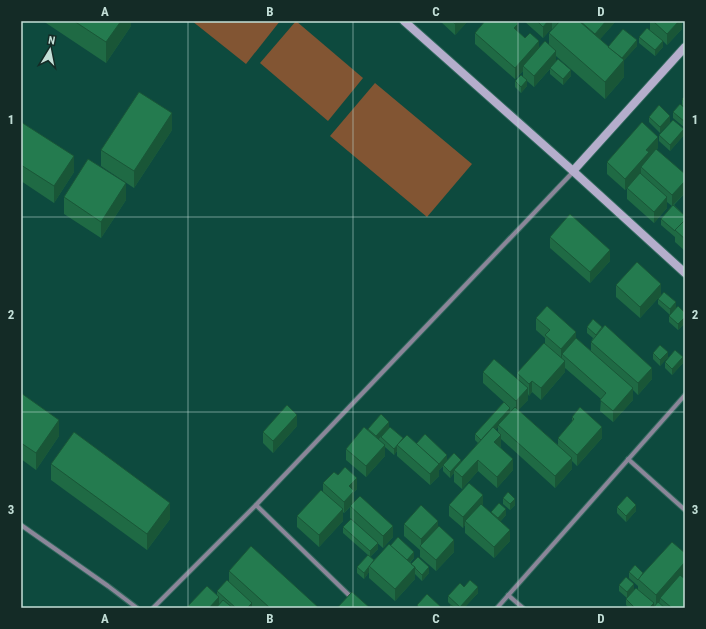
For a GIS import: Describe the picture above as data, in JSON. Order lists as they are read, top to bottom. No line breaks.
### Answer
{"north":"top","grid":{"columns":["A","B","C","D"],"rows":["1","2","3"]}}
